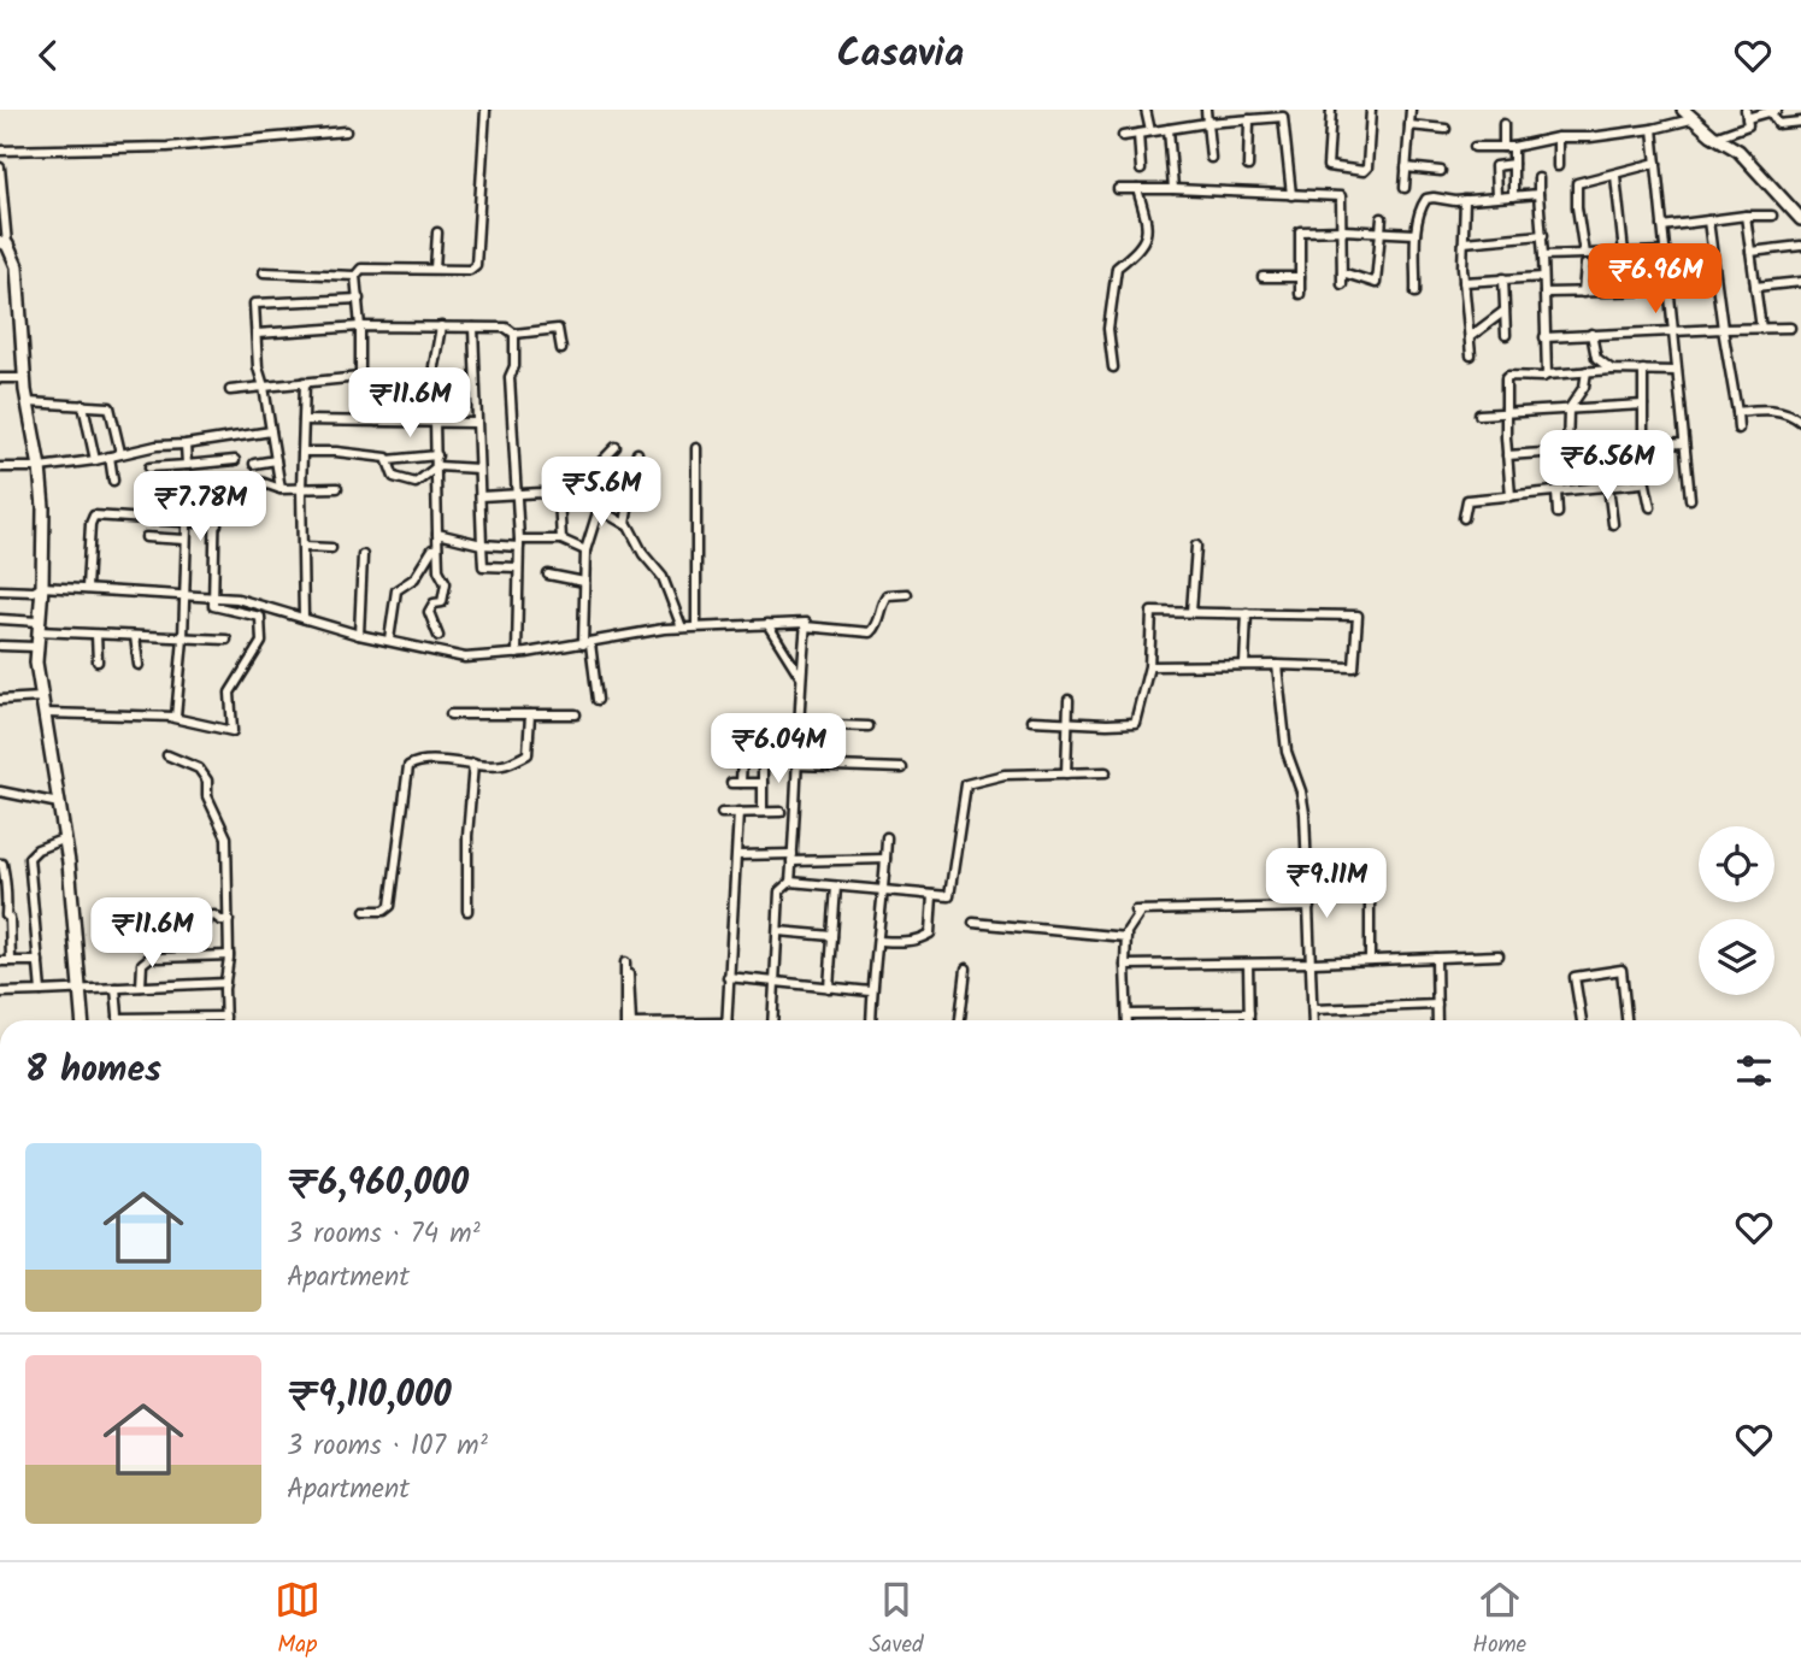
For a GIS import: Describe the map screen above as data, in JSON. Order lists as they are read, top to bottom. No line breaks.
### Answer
{"page":{"header":"Casavia","price":["₹6.96M","₹11.6M","₹6.56M","₹5.6M","₹7.78M","₹6.04M","₹9.11M","₹11.6M"],"heading":"8 homes","list":[{"name":"₹6,960,000","note":"3 rooms · 74 m² · Apartment"},{"name":"₹9,110,000","note":"3 rooms · 107 m² · Apartment"}],"tabs":["Map","Saved","Home"]}}
